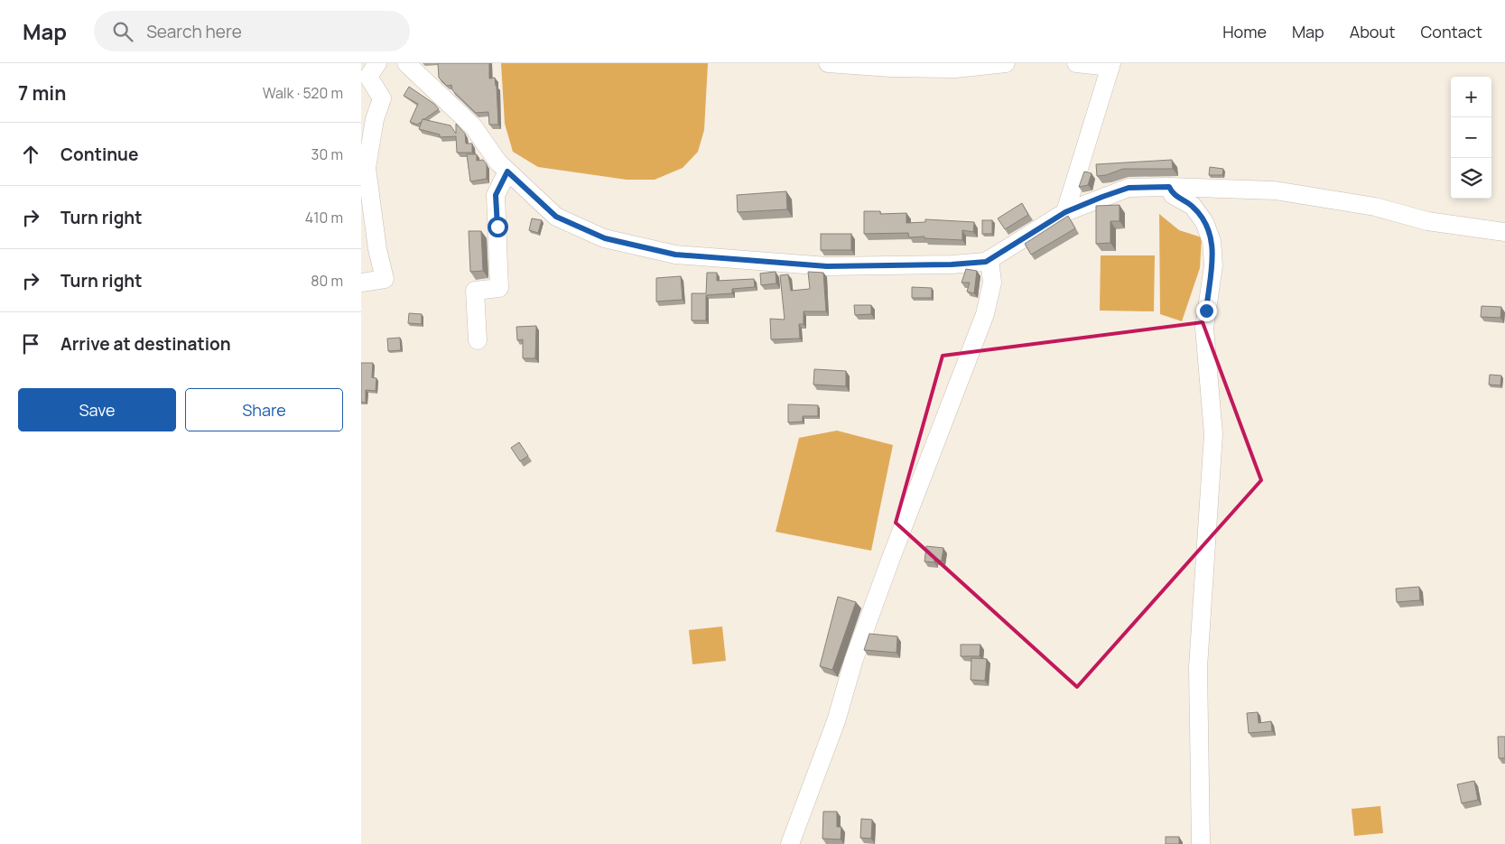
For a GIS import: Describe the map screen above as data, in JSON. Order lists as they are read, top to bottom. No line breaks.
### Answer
{"page":{"header":"Map","search":"Search here","nav":["Home","Map","About","Contact"],"heading":["7 min","Walk · 520 m"],"map_buttons":["+","−"],"list":[["Continue","30 m"],["Turn right","410 m"],["Turn right","80 m"],"Arrive at destination"],"buttons":["Save","Share"]}}
